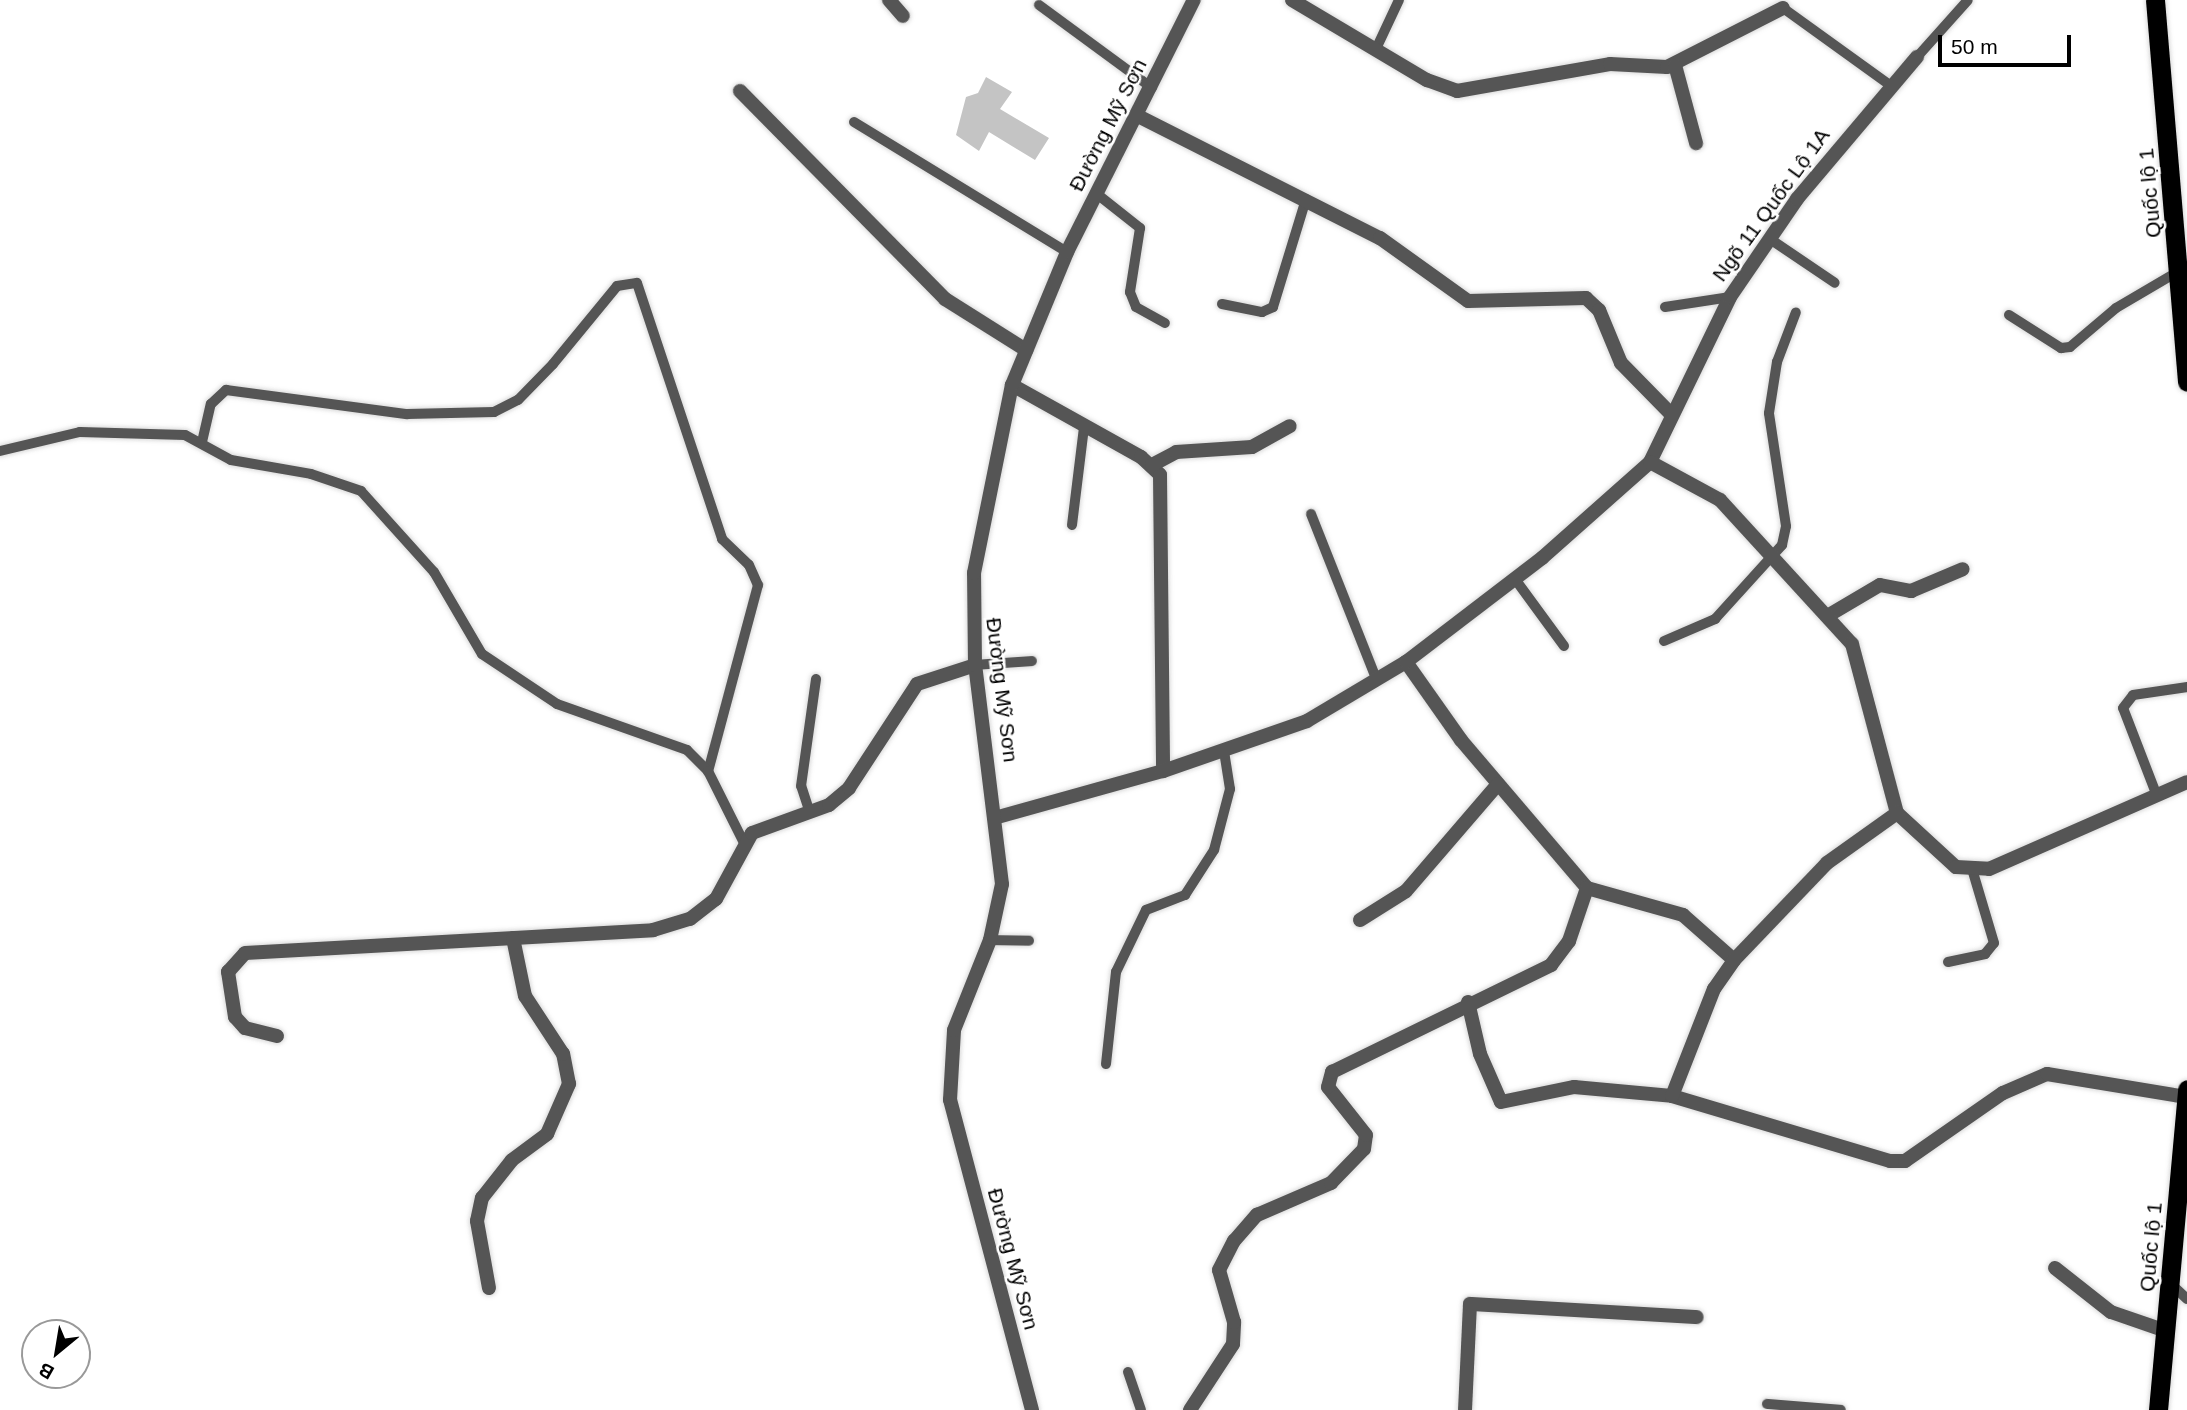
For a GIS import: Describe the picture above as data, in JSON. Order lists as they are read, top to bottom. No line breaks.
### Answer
{"streets":{"highway":["Quốc lộ 1"],"street":["Đường Mỹ Sơn","Ngõ 11 Quốc Lộ 1A"]},"scale_bar":"50 m","north":"bottom left"}
